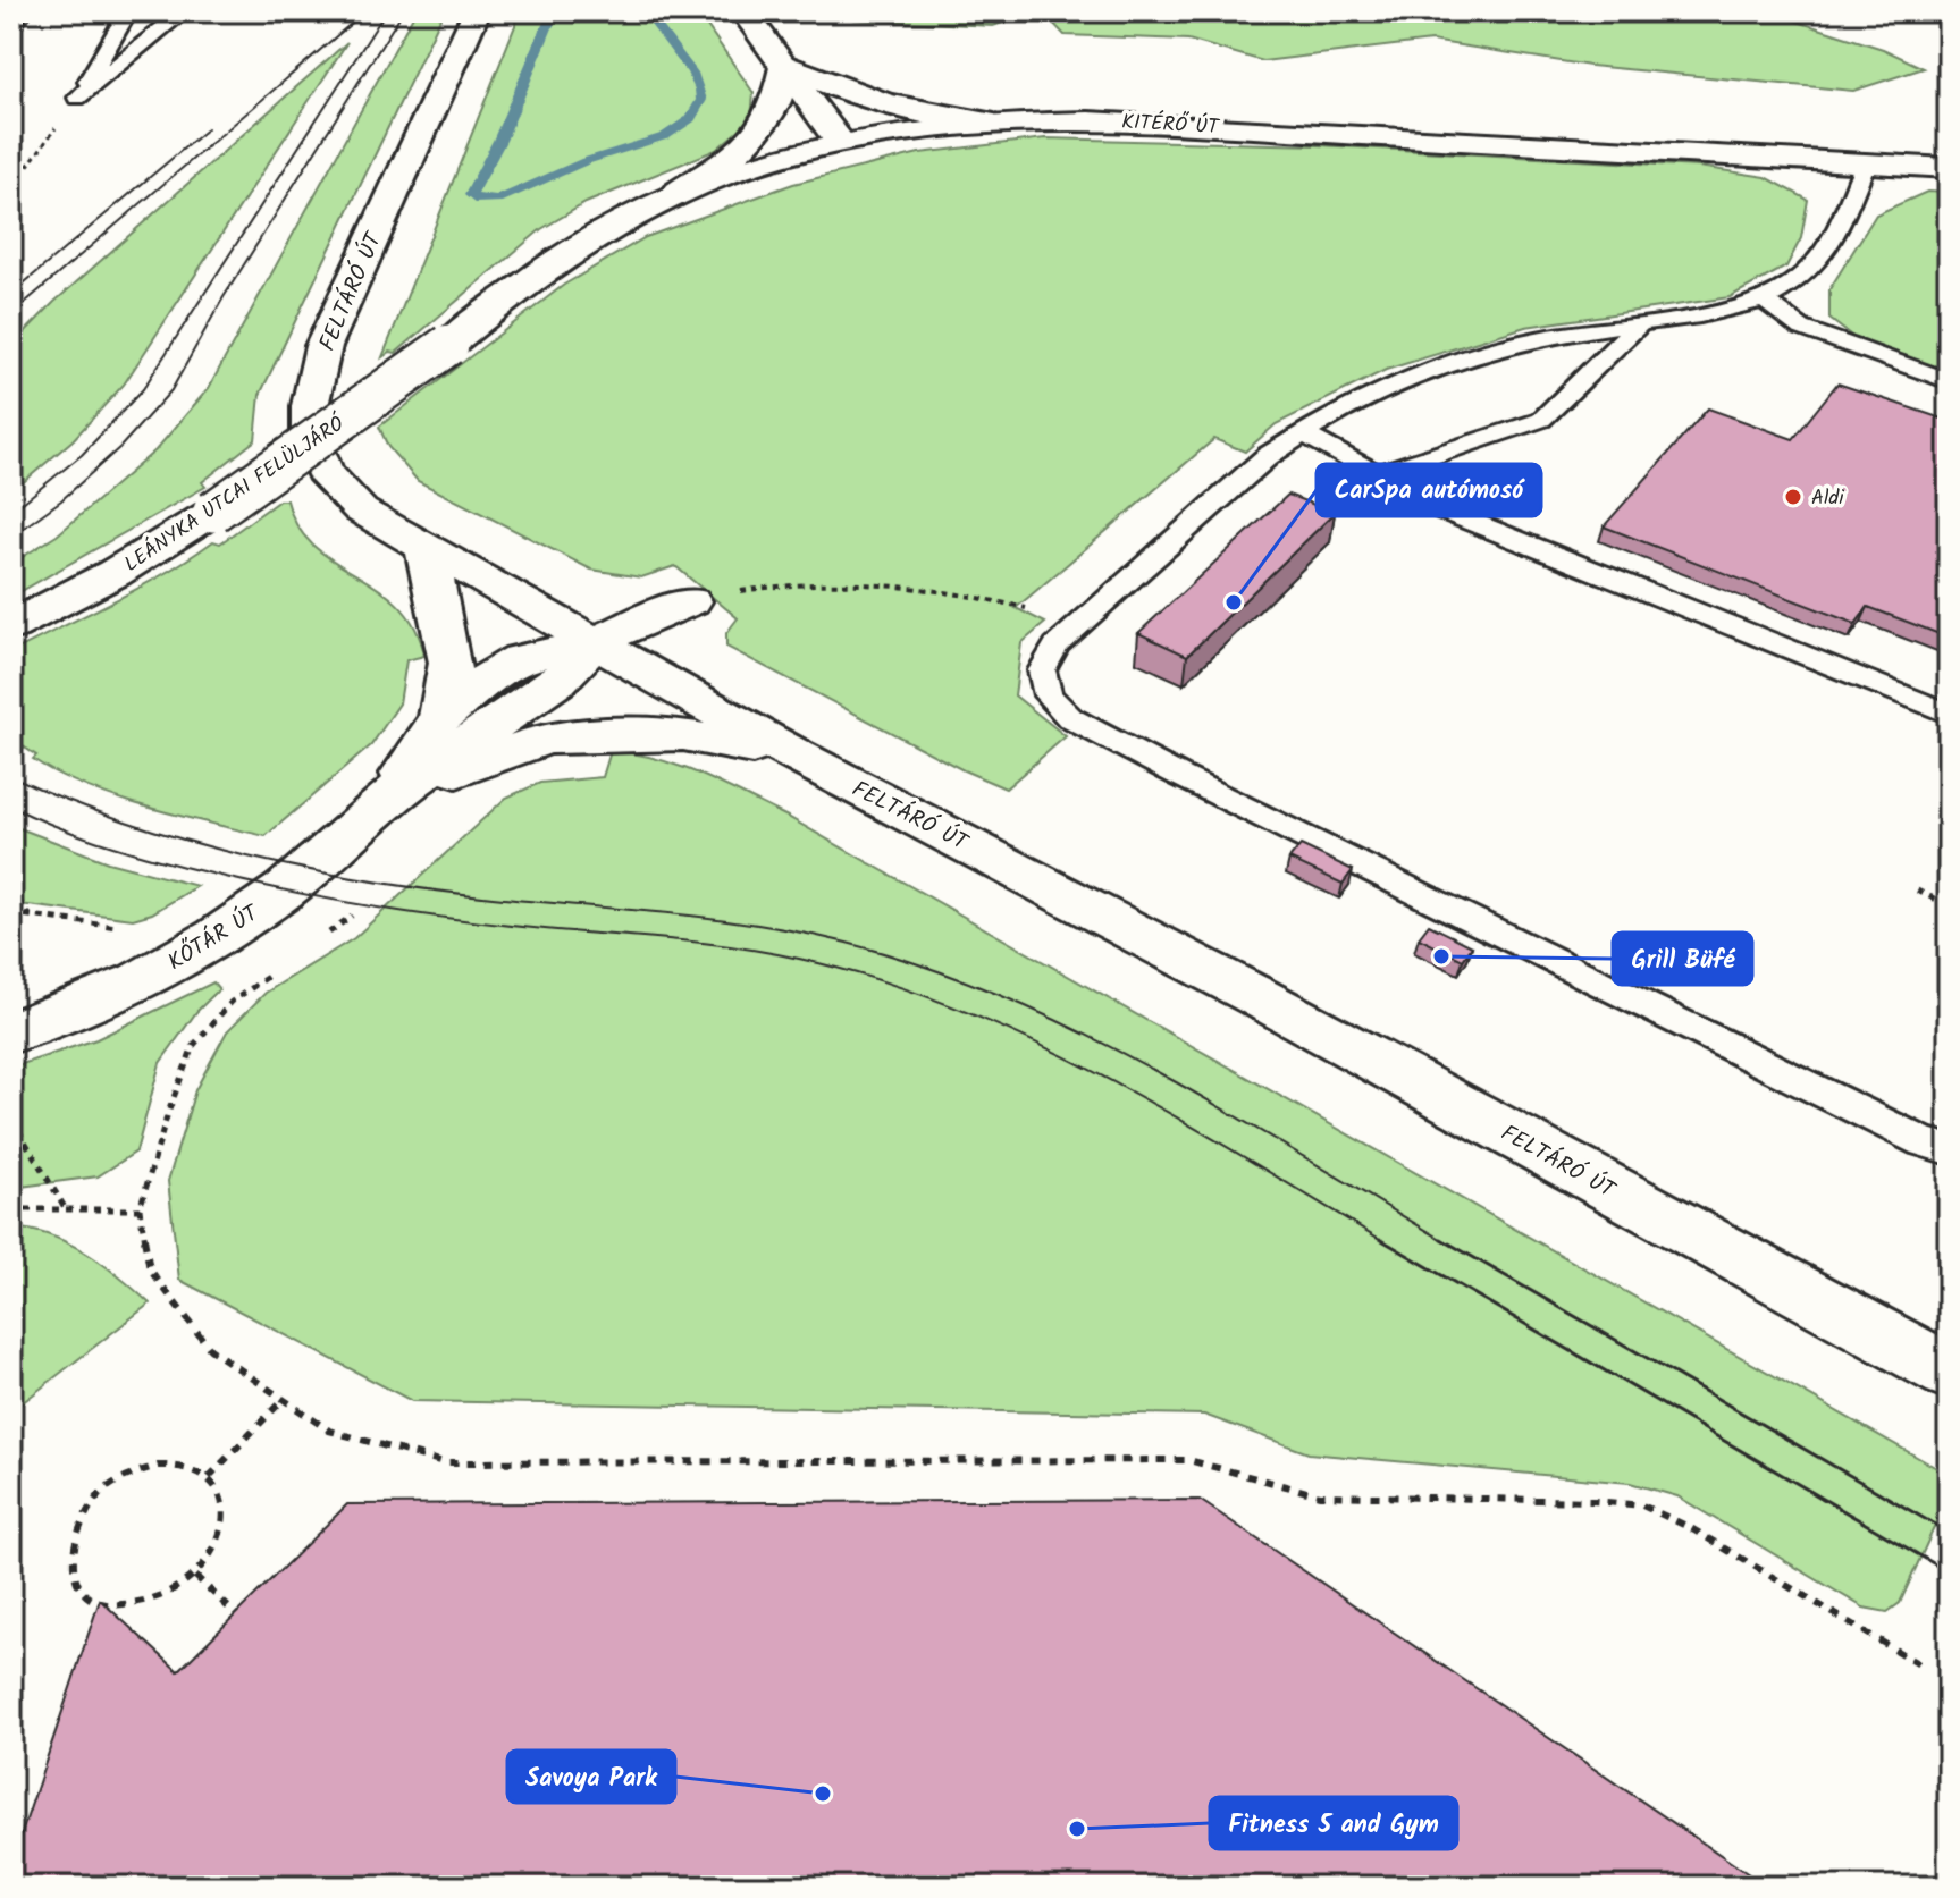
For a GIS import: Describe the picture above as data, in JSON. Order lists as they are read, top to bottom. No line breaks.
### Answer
{"streets":{"street":["KITÉRŐ ÚT","FELTÁRÓ ÚT","LEÁNYKA UTCAI FELÜLJÁRÓ","KŐTÁR ÚT"]},"crossings":[["KITÉRŐ ÚT","LEÁNYKA UTCAI FELÜLJÁRÓ"],["FELTÁRÓ ÚT","KŐTÁR ÚT"]],"places":["Aldi","CarSpa autómosó","Grill Büfé","Savoya Park","Fitness 5 and Gym"]}
